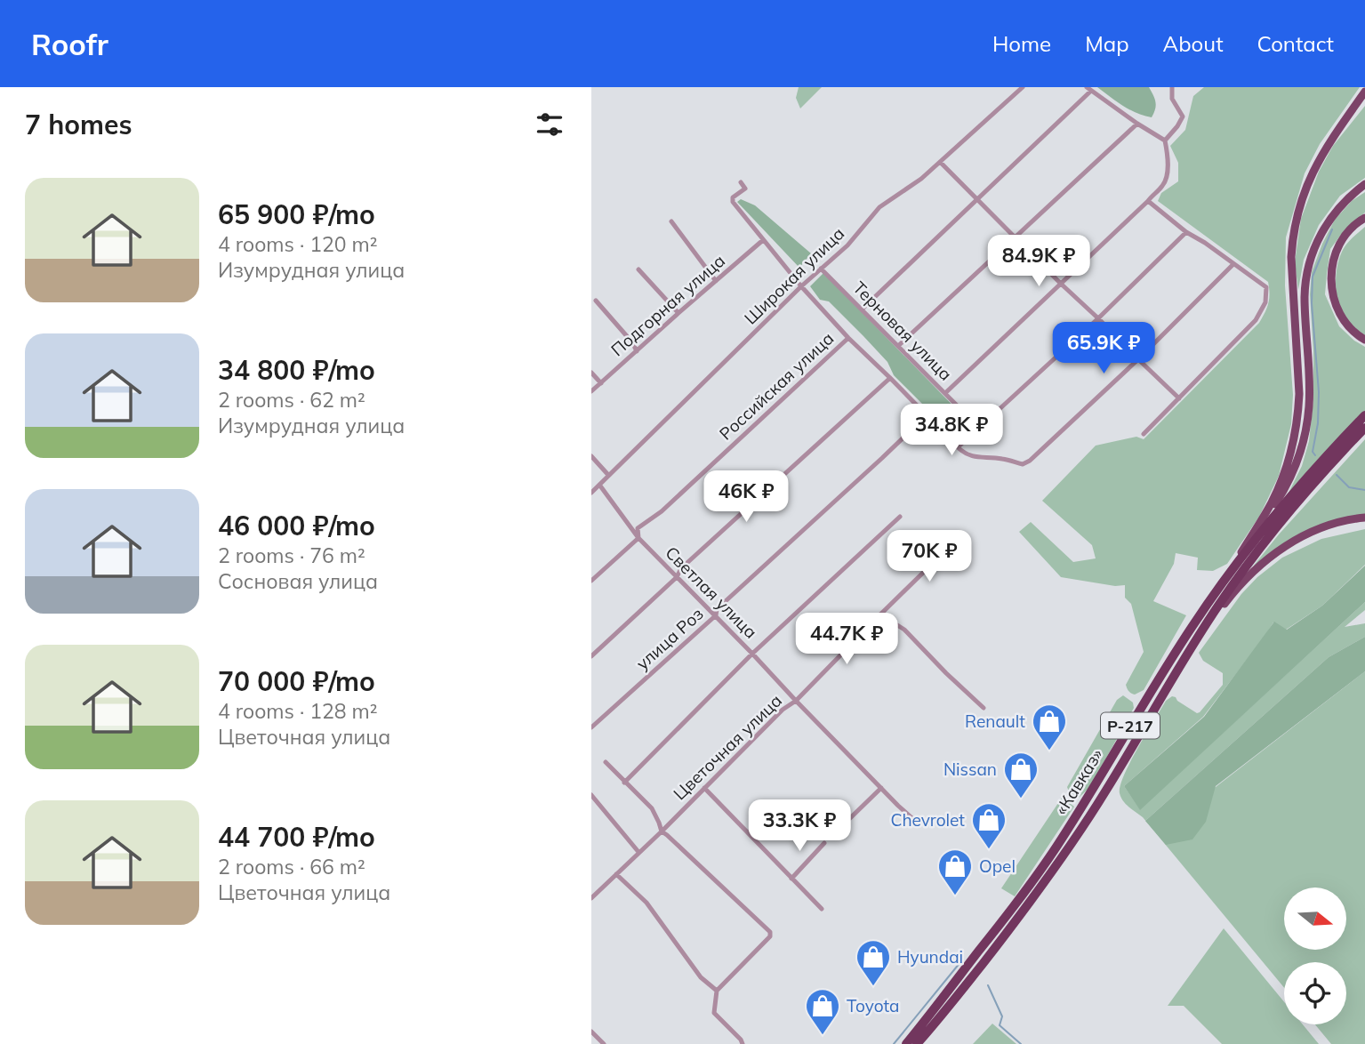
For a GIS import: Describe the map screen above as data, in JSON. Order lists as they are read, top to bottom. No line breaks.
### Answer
{"streets":{"highway":["Р-217","«Кавказ»"],"street":["Широкая улица","Подгорная улица","Терновая улица","Российская улица","Светлая улица","улица Роз","Цветочная улица"]},"crossings":[["Широкая улица","Терновая улица"],["Широкая улица","Светлая улица"],["Российская улица","Светлая улица"],["Светлая улица","улица Роз"],["Светлая улица","Цветочная улица"]],"places":{"shop":["Renault","Nissan","Chevrolet","Opel","Hyundai","Toyota"]},"north":"right","page":{"header":"Roofr","nav":["Home","Map","About","Contact"],"heading":"7 homes","list":[{"name":"65 900 ₽/mo","note":"4 rooms · 120 m² · Изумрудная улица"},{"name":"34 800 ₽/mo","note":"2 rooms · 62 m² · Изумрудная улица"},{"name":"46 000 ₽/mo","note":"2 rooms · 76 m² · Сосновая улица"},{"name":"70 000 ₽/mo","note":"4 rooms · 128 m² · Цветочная улица"},{"name":"44 700 ₽/mo","note":"2 rooms · 66 m² · Цветочная улица"}],"price":["84.9K ₽","65.9K ₽","34.8K ₽","46K ₽","70K ₽","44.7K ₽","33.3K ₽"]}}
